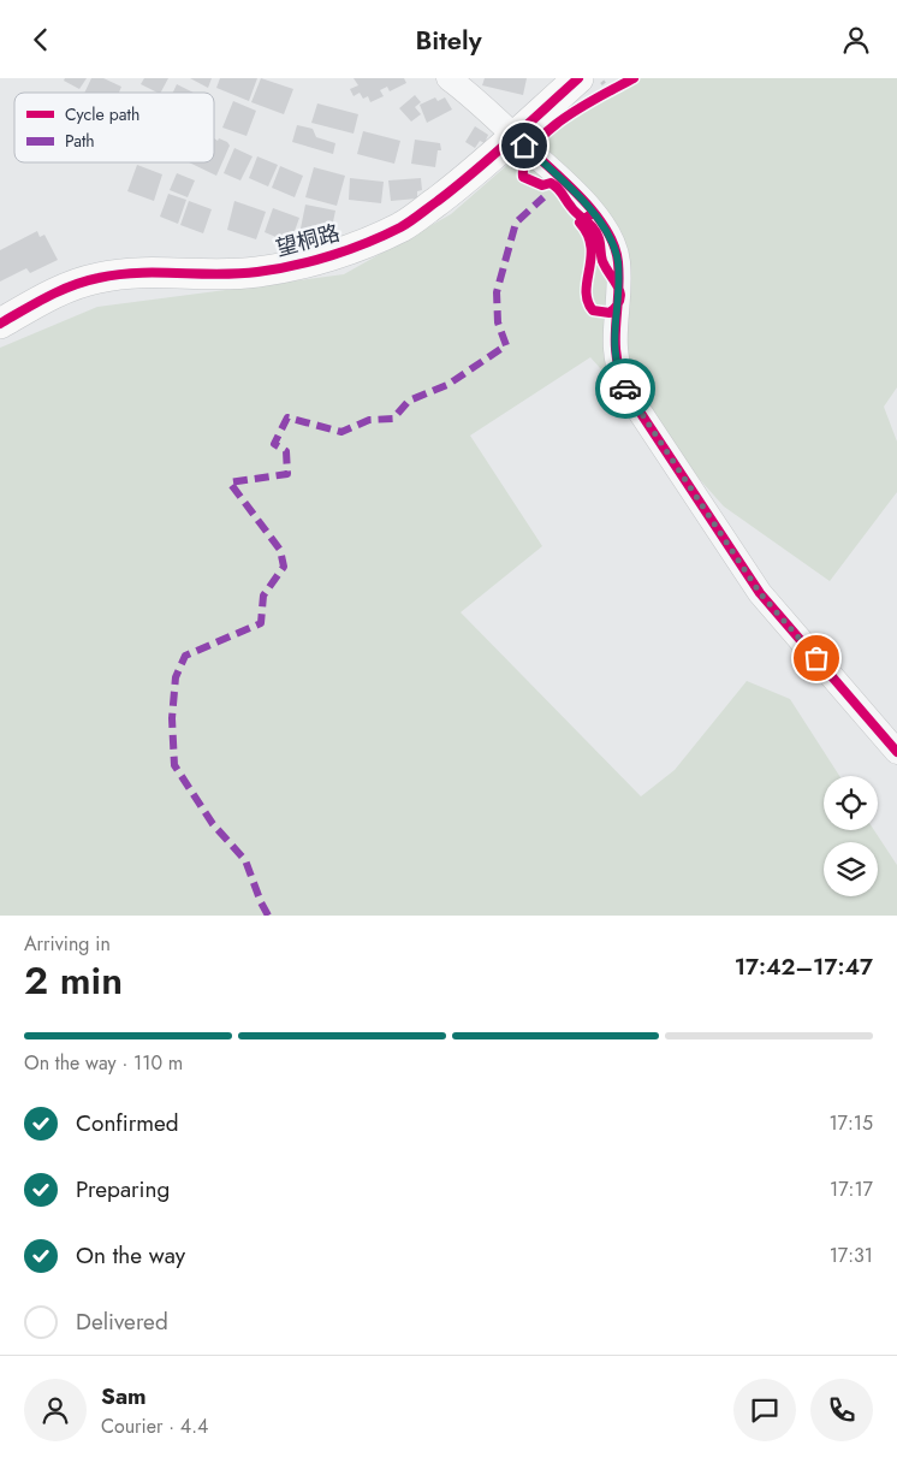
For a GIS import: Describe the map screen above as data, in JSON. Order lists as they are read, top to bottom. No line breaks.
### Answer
{"streets":{"main road":["望桐路"]},"legend":["Cycle path","Path"],"page":{"header":"Bitely","heading":["2 min","Arriving in","17:42–17:47"],"panel":["Sam","Courier · 4.4"],"bar":"On the way · 110 m","list":[["Confirmed","17:15"],["Preparing","17:17"],["On the way","17:31"],"Delivered"]}}
